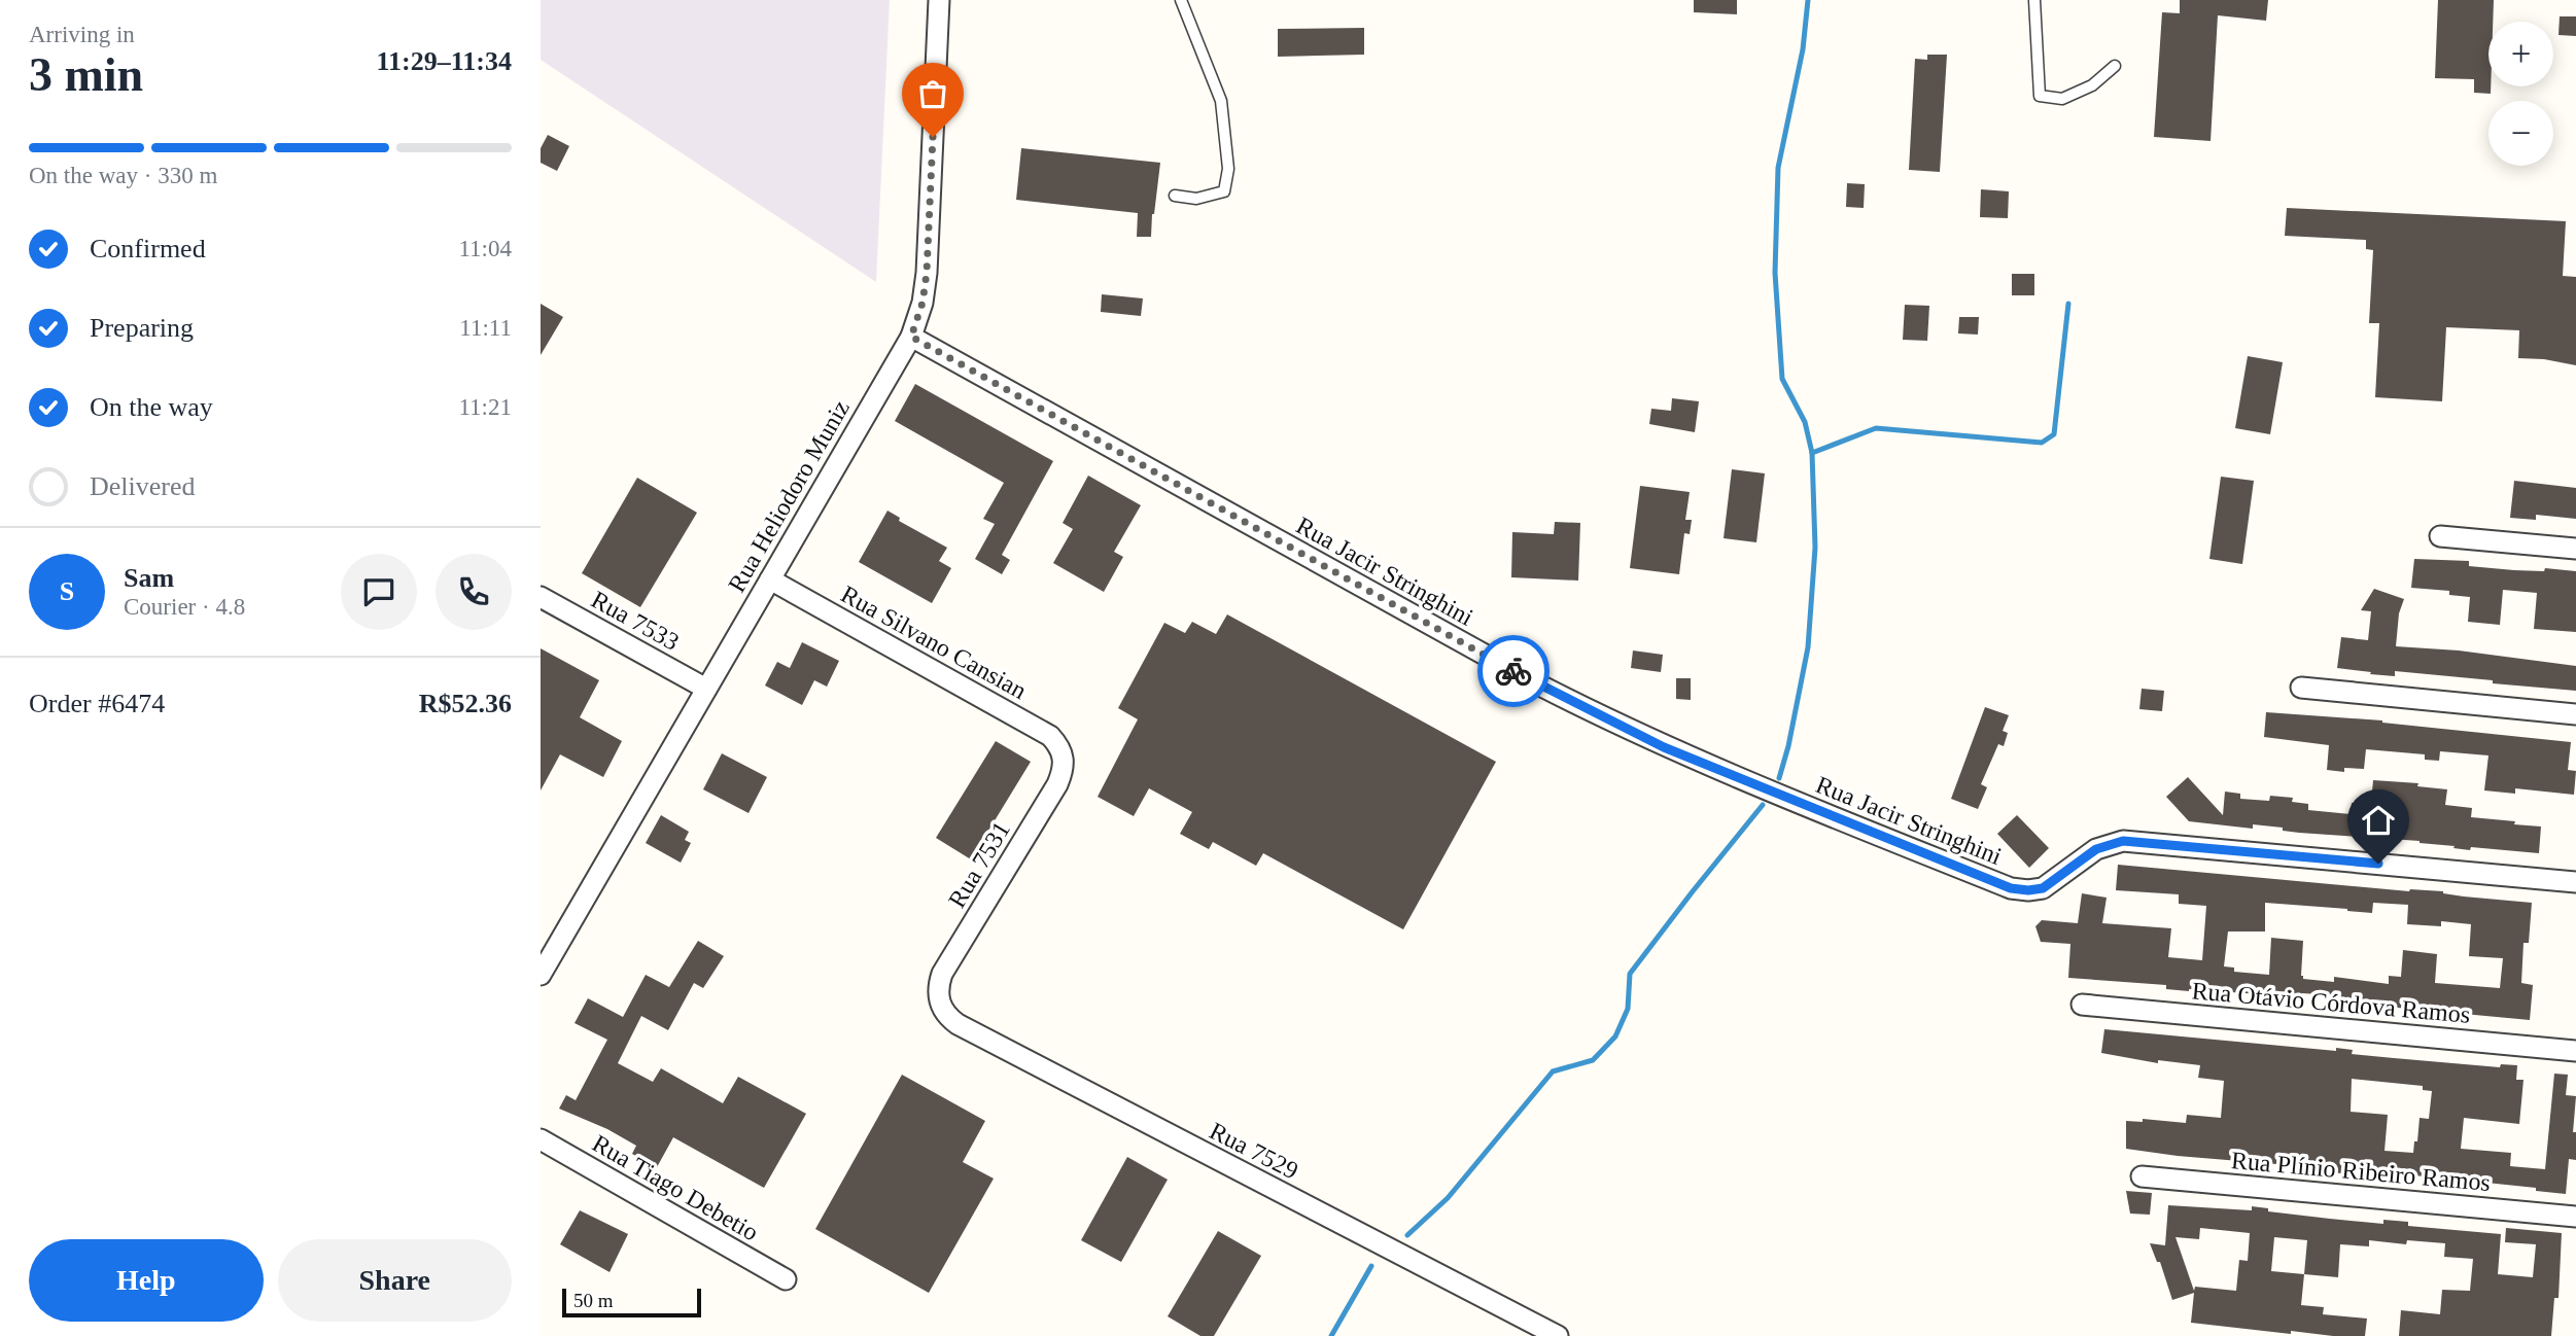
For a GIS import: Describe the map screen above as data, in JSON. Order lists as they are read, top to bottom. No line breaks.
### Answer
{"streets":{"street":["Rua Heliodoro Muniz","Rua Jacir Stringhini","Rua 7533","Rua Silvano Cansian","Rua 7531","Rua Otávio Córdova Ramos","Rua 7529","Rua Plínio Ribeiro Ramos","Rua Tiago Debetio"]},"crossings":[["Rua Heliodoro Muniz","Rua Jacir Stringhini"],["Rua Heliodoro Muniz","Rua 7533"],["Rua Heliodoro Muniz","Rua Silvano Cansian"],["Rua Silvano Cansian","Rua 7531"],["Rua 7531","Rua 7529"]],"scale_bar":"50 m","page":{"heading":["3 min","Arriving in","11:29–11:34"],"panel":["Sam","Courier · 4.8","Order #6474","R$52.36"],"map_buttons":["+","−"],"bar":"On the way · 330 m","list":[["Confirmed","11:04"],["Preparing","11:11"],["On the way","11:21"],"Delivered"],"round":"S","buttons":["Help","Share"],"scale":"50 m"}}
